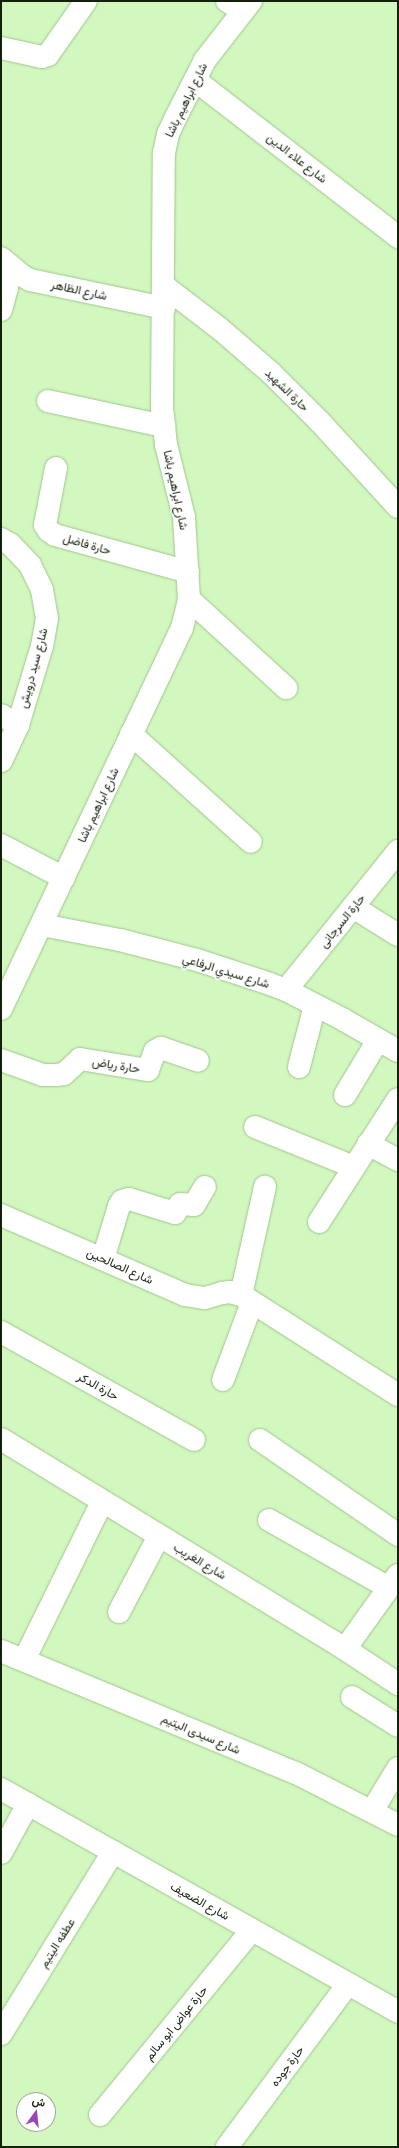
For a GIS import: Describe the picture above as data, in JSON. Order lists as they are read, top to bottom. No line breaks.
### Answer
{"streets":{"street":["شارع ابراهيم باشا","شارع علاء الدين","شارع الظاهر","حارة الشهيد","حارة فاضل","شارع سيد درويش","حارة السرجانى","شارع سيدي الرفاعي","حارة رياض","شارع الصالحين","حارة الدكر","شارع الغريب","شارع سيدى اليتيم","شارع الضعيف","عطفه اليتيم","حارة عواض ابو سالم","حارة جوده"]},"crossings":[["شارع ابراهيم باشا","شارع علاء الدين"],["شارع ابراهيم باشا","شارع الظاهر"],["شارع ابراهيم باشا","حارة الشهيد"],["شارع ابراهيم باشا","حارة فاضل"],["شارع ابراهيم باشا","شارع سيدي الرفاعي"],["حارة السرجانى","شارع سيدي الرفاعي"],["شارع الضعيف","عطفه اليتيم"],["شارع الضعيف","حارة عواض ابو سالم"],["شارع الضعيف","حارة جوده"]],"north":"top"}
